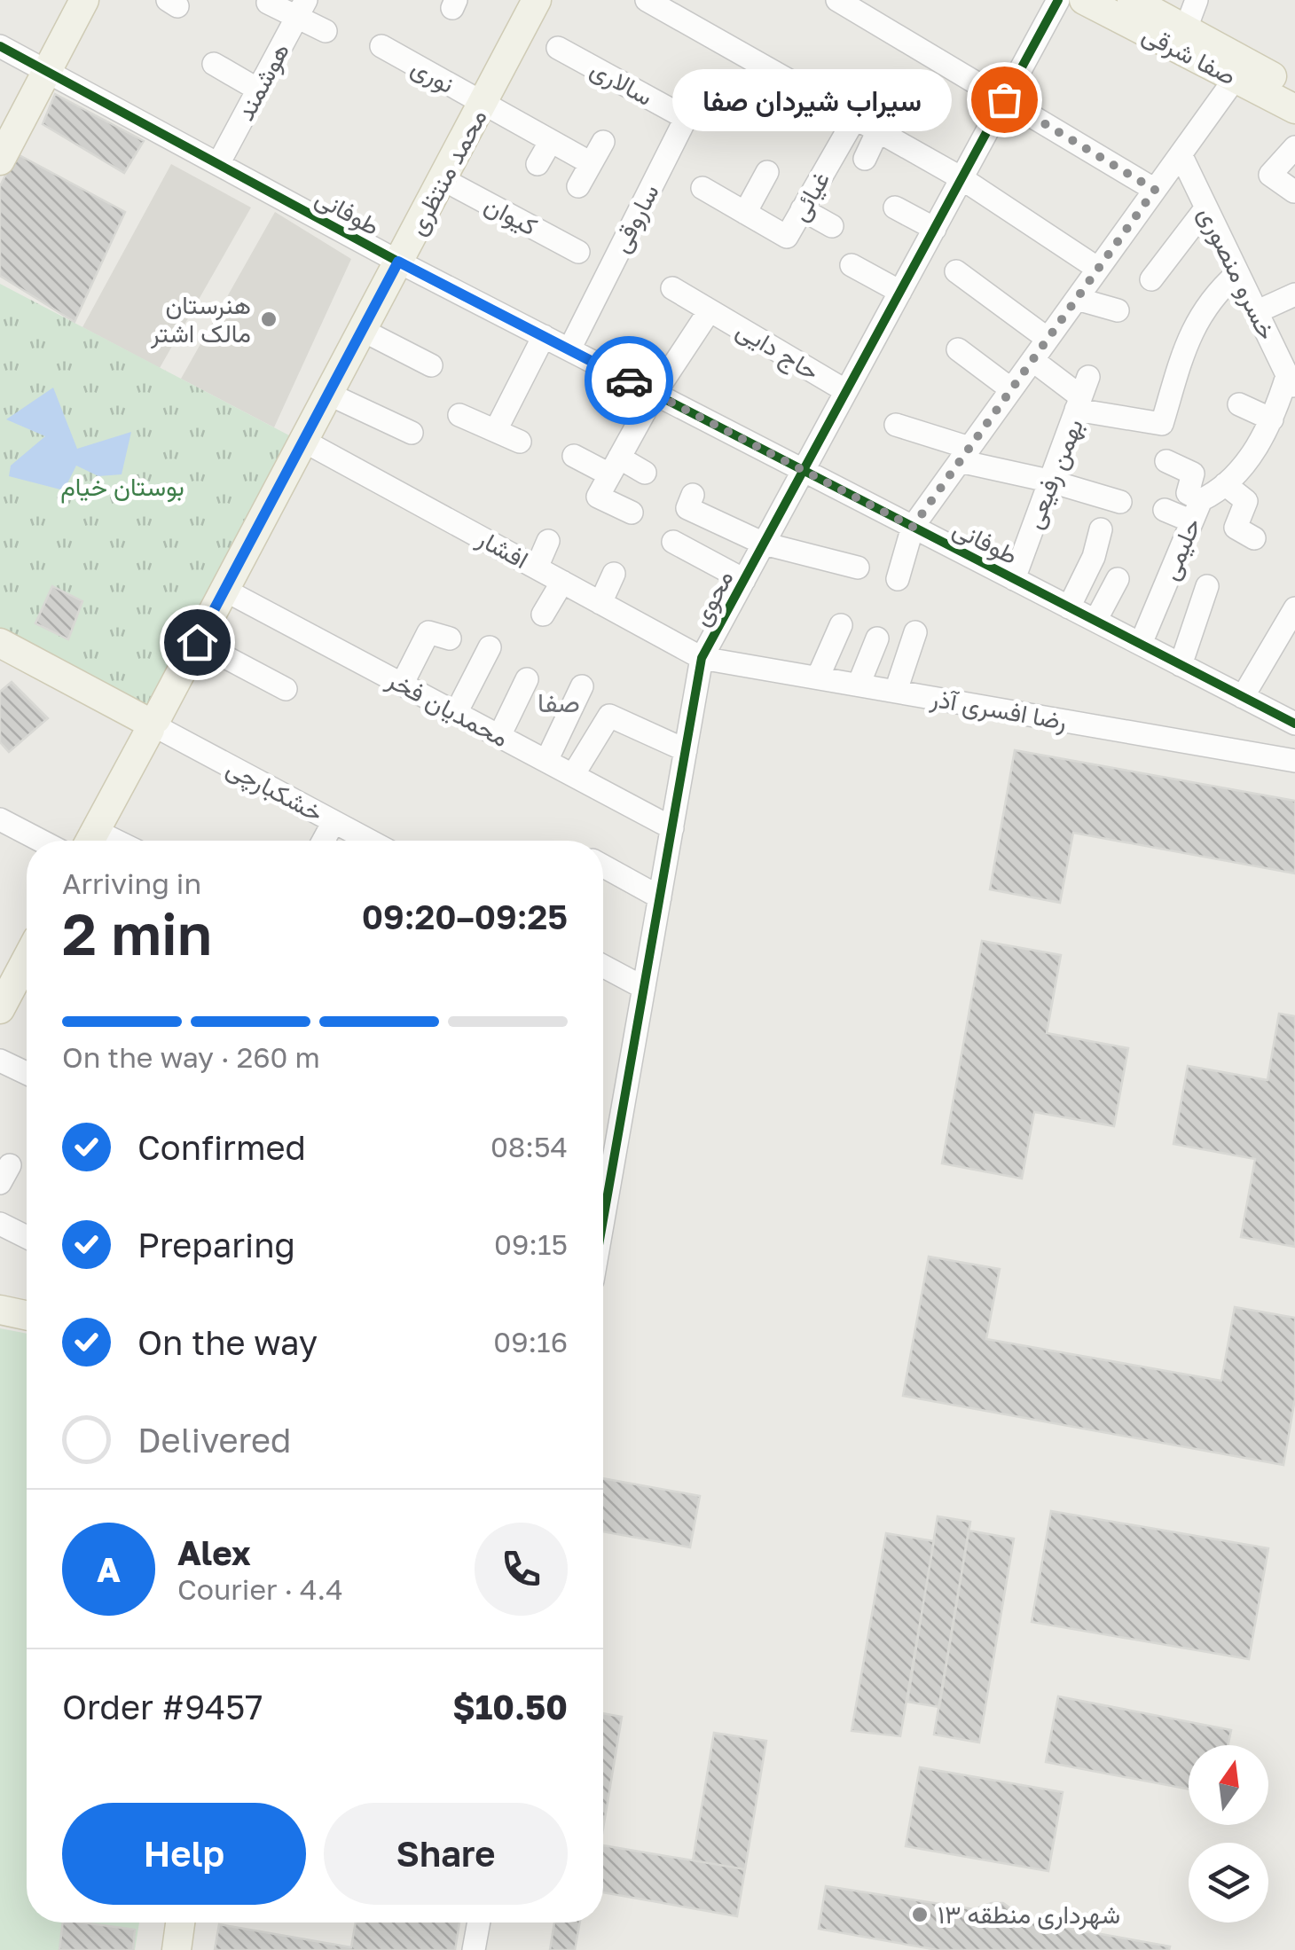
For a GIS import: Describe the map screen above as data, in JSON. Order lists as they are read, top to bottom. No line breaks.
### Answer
{"streets":{"main road":["صفا شرقی","محمد منتظری","خشکبارچی"],"street":["نوری","هوشمند","سالاری","غیائی","طوفانی","کیوان","ساروقی","خسرو منصوری","حاج دایی","بهمن رفیعی","افشار","حلیمی","محوی","محمدیان فخر","رضا افسری آذر"]},"crossings":[["نوری","محمد منتظری"],["هوشمند","طوفانی"],["سالاری","ساروقی"],["محمد منتظری","طوفانی"],["محمد منتظری","کیوان"],["محمد منتظری","افشار"],["محمد منتظری","محمدیان فخر"],["محمد منتظری","خشکبارچی"],["طوفانی","ساروقی"],["طوفانی","حاج دایی"],["طوفانی","بهمن رفیعی"],["طوفانی","حلیمی"],["طوفانی","محوی"],["خسرو منصوری","بهمن رفیعی"],["خسرو منصوری","حلیمی"],["حاج دایی","محوی"],["افشار","محوی"],["افشار","رضا افسری آذر"],["محوی","محمدیان فخر"],["محوی","رضا افسری آذر"]],"districts":["صفا"],"parks":["بوستان خیام"],"places":["سیراب شیردان صفا","هنرستان مالک اشتر","شهرداری منطقه ۱۳"],"north":"top","page":{"bubble":"سیراب شیردان صفا","heading":["2 min","Arriving in","09:20–09:25"],"panel":["Alex","Courier · 4.4","Order #9457","$10.50"],"bar":"On the way · 260 m","list":[["Confirmed","08:54"],["Preparing","09:15"],["On the way","09:16"],"Delivered"],"round":"A","buttons":["Help","Share"]}}
